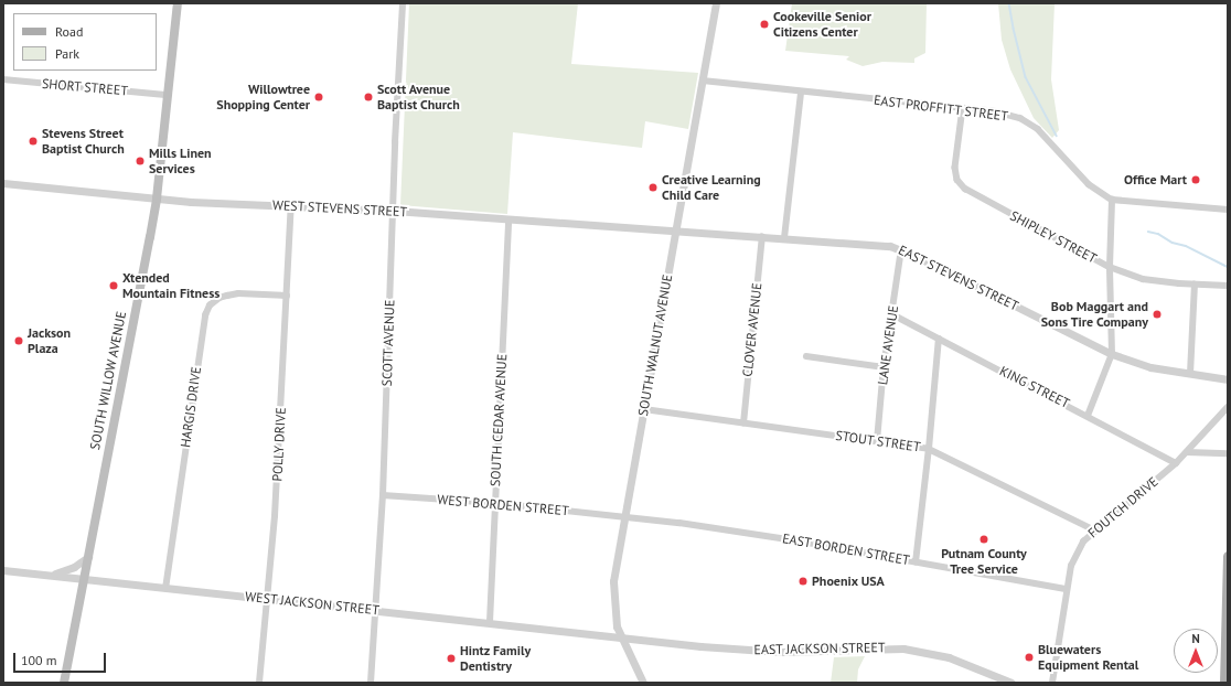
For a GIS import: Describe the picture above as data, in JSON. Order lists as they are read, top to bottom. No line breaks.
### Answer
{"streets":{"main road":["SOUTH WILLOW AVENUE"],"street":["SHORT STREET","EAST PROFFITT STREET","WEST STEVENS STREET","SHIPLEY STREET","EAST STEVENS STREET","CLOVER AVENUE","SCOTT AVENUE","SOUTH WALNUT AVENUE","LANE AVENUE","KING STREET","HARGIS DRIVE","SOUTH CEDAR AVENUE","STOUT STREET","POLLY DRIVE","WEST BORDEN STREET","FOUTCH DRIVE","EAST BORDEN STREET","WEST JACKSON STREET","EAST JACKSON STREET"]},"crossings":[["SHORT STREET","SOUTH WILLOW AVENUE"],["EAST PROFFITT STREET","SHIPLEY STREET"],["EAST PROFFITT STREET","SOUTH WALNUT AVENUE"],["WEST STEVENS STREET","EAST STEVENS STREET"],["WEST STEVENS STREET","SCOTT AVENUE"],["WEST STEVENS STREET","SOUTH WALNUT AVENUE"],["WEST STEVENS STREET","SOUTH WILLOW AVENUE"],["WEST STEVENS STREET","SOUTH CEDAR AVENUE"],["WEST STEVENS STREET","POLLY DRIVE"],["EAST STEVENS STREET","CLOVER AVENUE"],["EAST STEVENS STREET","SOUTH WALNUT AVENUE"],["EAST STEVENS STREET","LANE AVENUE"],["CLOVER AVENUE","STOUT STREET"],["SCOTT AVENUE","WEST BORDEN STREET"],["SCOTT AVENUE","WEST JACKSON STREET"],["SOUTH WALNUT AVENUE","STOUT STREET"],["SOUTH WALNUT AVENUE","WEST BORDEN STREET"],["SOUTH WALNUT AVENUE","EAST BORDEN STREET"],["SOUTH WALNUT AVENUE","WEST JACKSON STREET"],["SOUTH WALNUT AVENUE","EAST JACKSON STREET"],["LANE AVENUE","KING STREET"],["LANE AVENUE","STOUT STREET"],["SOUTH WILLOW AVENUE","WEST JACKSON STREET"],["KING STREET","FOUTCH DRIVE"],["HARGIS DRIVE","POLLY DRIVE"],["HARGIS DRIVE","WEST JACKSON STREET"],["SOUTH CEDAR AVENUE","WEST BORDEN STREET"],["SOUTH CEDAR AVENUE","WEST JACKSON STREET"],["STOUT STREET","FOUTCH DRIVE"],["POLLY DRIVE","WEST JACKSON STREET"],["WEST BORDEN STREET","EAST BORDEN STREET"],["FOUTCH DRIVE","EAST BORDEN STREET"],["WEST JACKSON STREET","EAST JACKSON STREET"]],"places":["Cookeville Senior Citizens Center","Willowtree Shopping Center","Scott Avenue Baptist Church","Stevens Street Baptist Church","Mills Linen Services","Office Mart","Creative Learning Child Care","Xtended Mountain Fitness","Bob Maggart and Sons Tire Company","Jackson Plaza","Putnam County Tree Service","Phoenix USA","Bluewaters Equipment Rental","Hintz Family Dentistry"],"legend":["Road","Park"],"scale_bar":"100 m","north":"top"}
